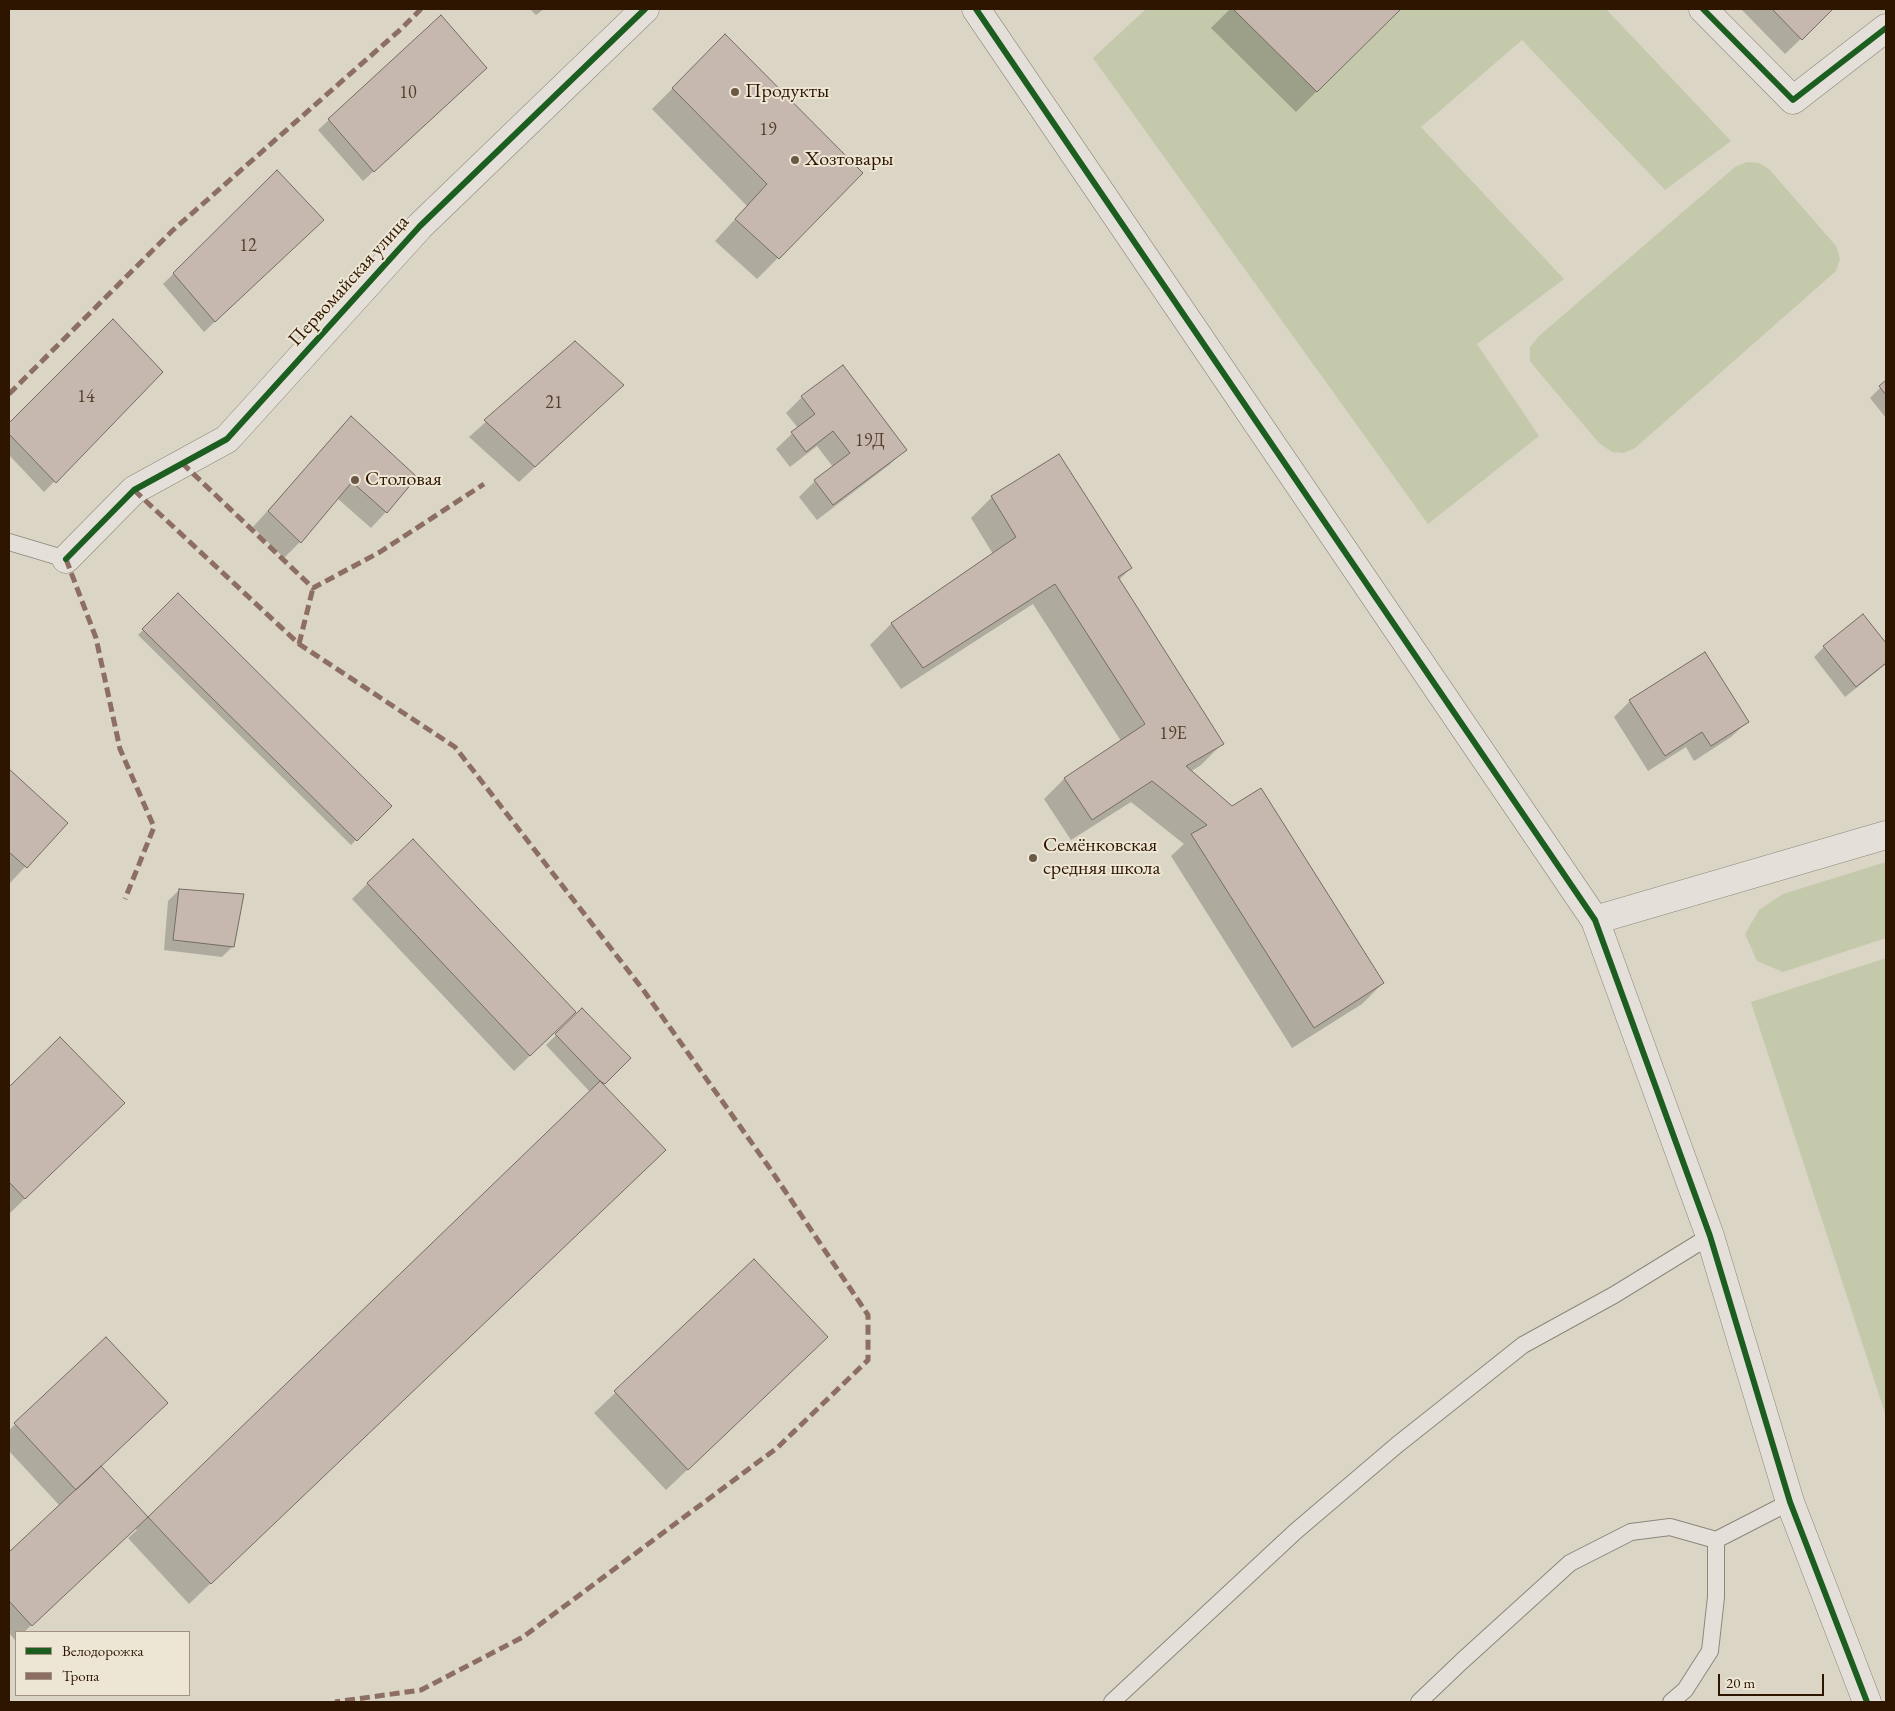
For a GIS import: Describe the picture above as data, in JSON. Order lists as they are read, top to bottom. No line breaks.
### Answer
{"streets":{"street":["Первомайская улица"]},"places":["Продукты","Хозтовары","Столовая","Семёнковская средняя школа"],"house_numbers":["10","19","12","14","21","19Д","19Е"],"legend":["Велодорожка","Тропа"],"scale_bar":"20 m"}
